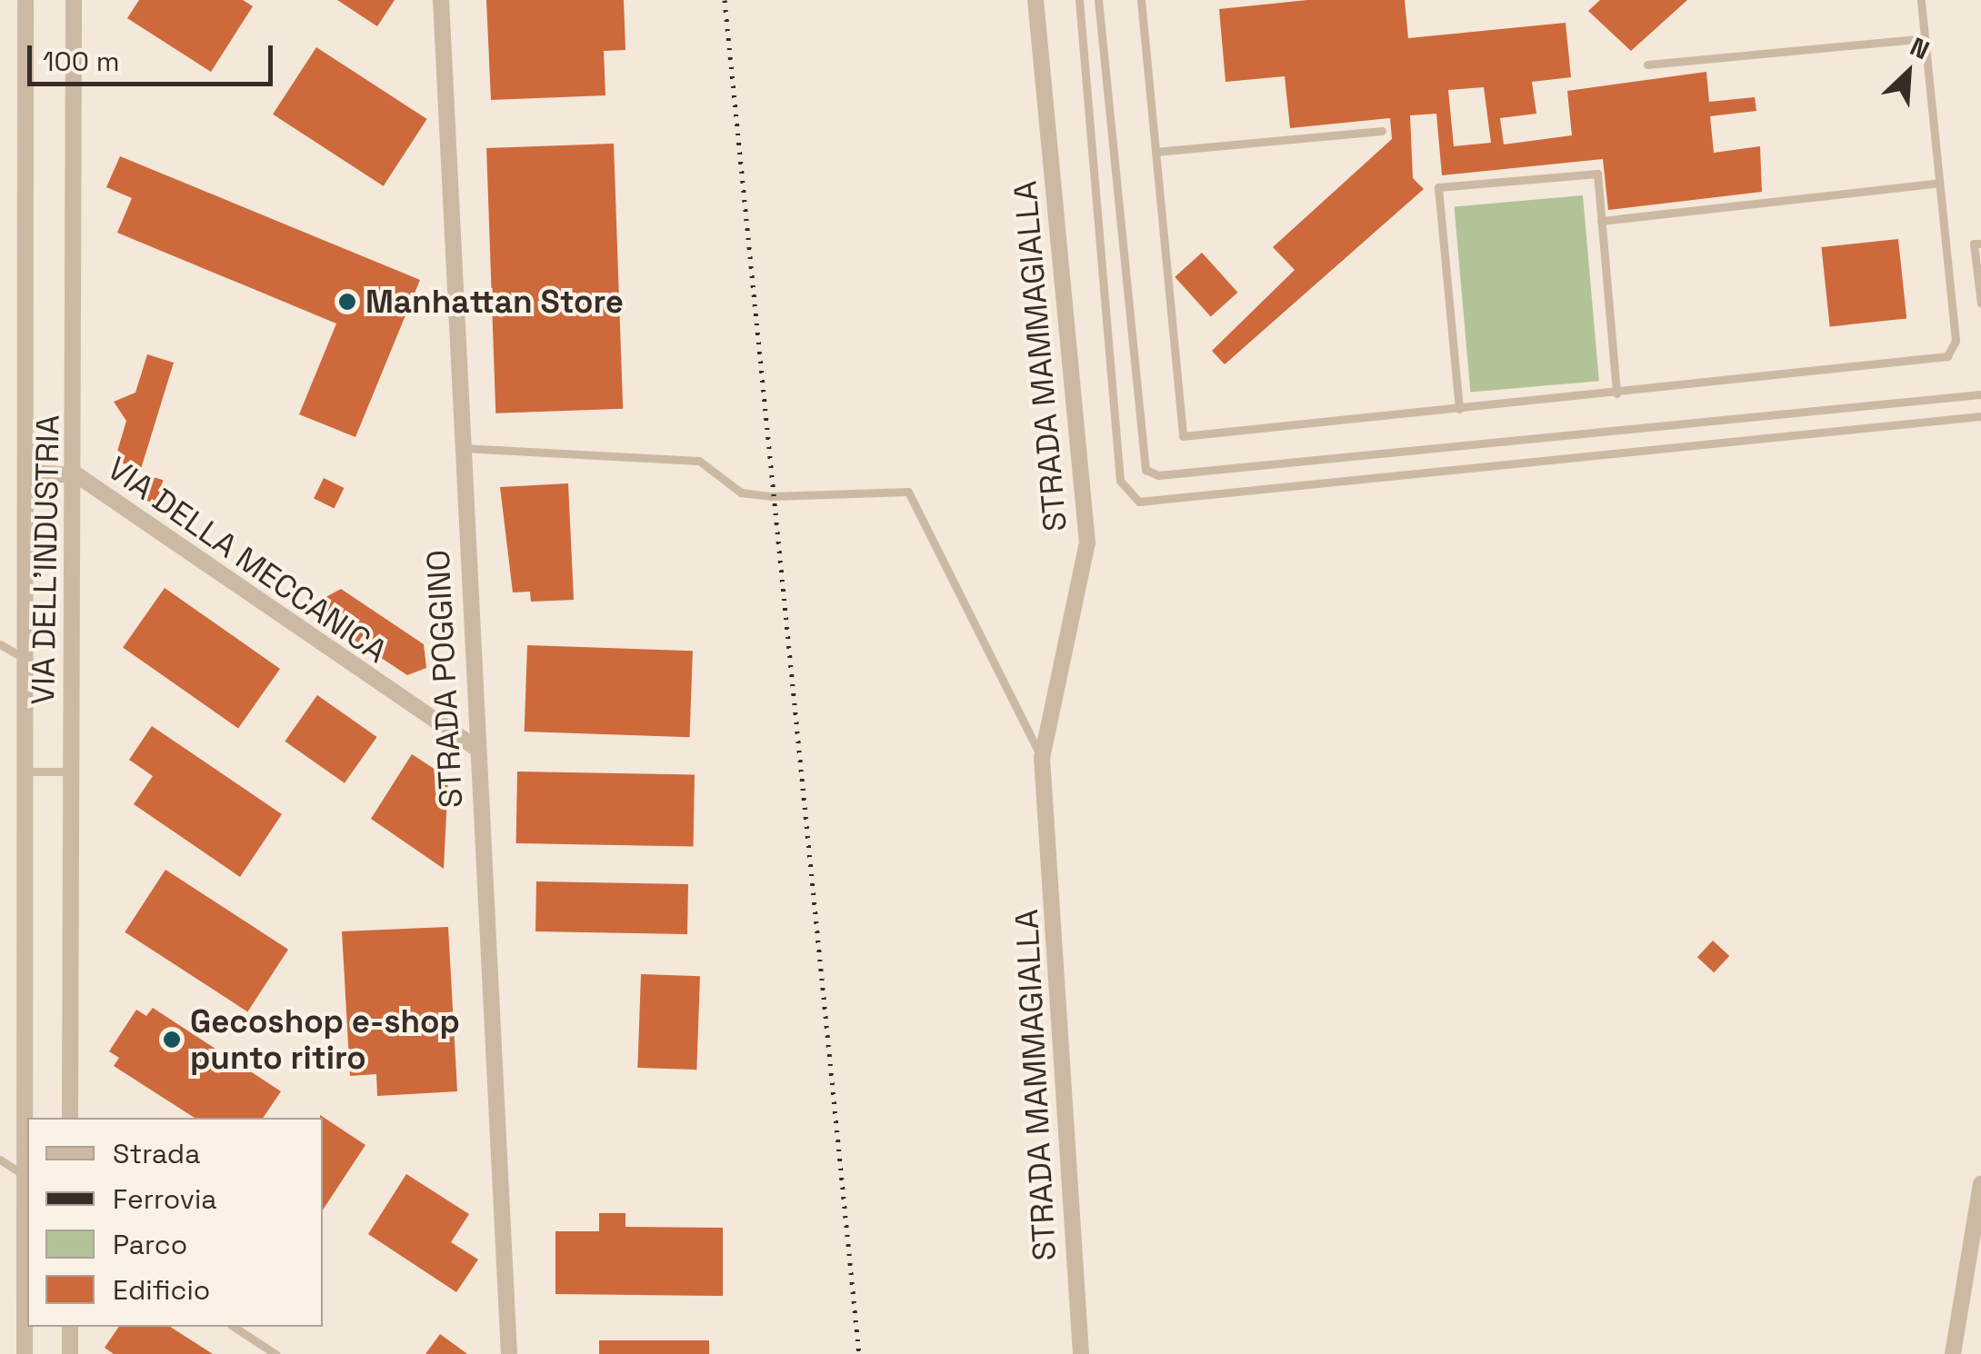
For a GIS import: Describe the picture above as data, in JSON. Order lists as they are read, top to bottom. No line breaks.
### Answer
{"streets":{"street":["STRADA MAMMAGIALLA","VIA DELL'INDUSTRIA","VIA DELLA MECCANICA","STRADA POGGINO"]},"crossings":[["STRADA MAMMAGIALLA","STRADA POGGINO"],["VIA DELL'INDUSTRIA","VIA DELLA MECCANICA"],["VIA DELLA MECCANICA","STRADA POGGINO"]],"places":["Manhattan Store","Gecoshop e-shop punto ritiro"],"legend":["Strada","Ferrovia","Parco","Edificio"],"scale_bar":"100 m","north":"top right"}
